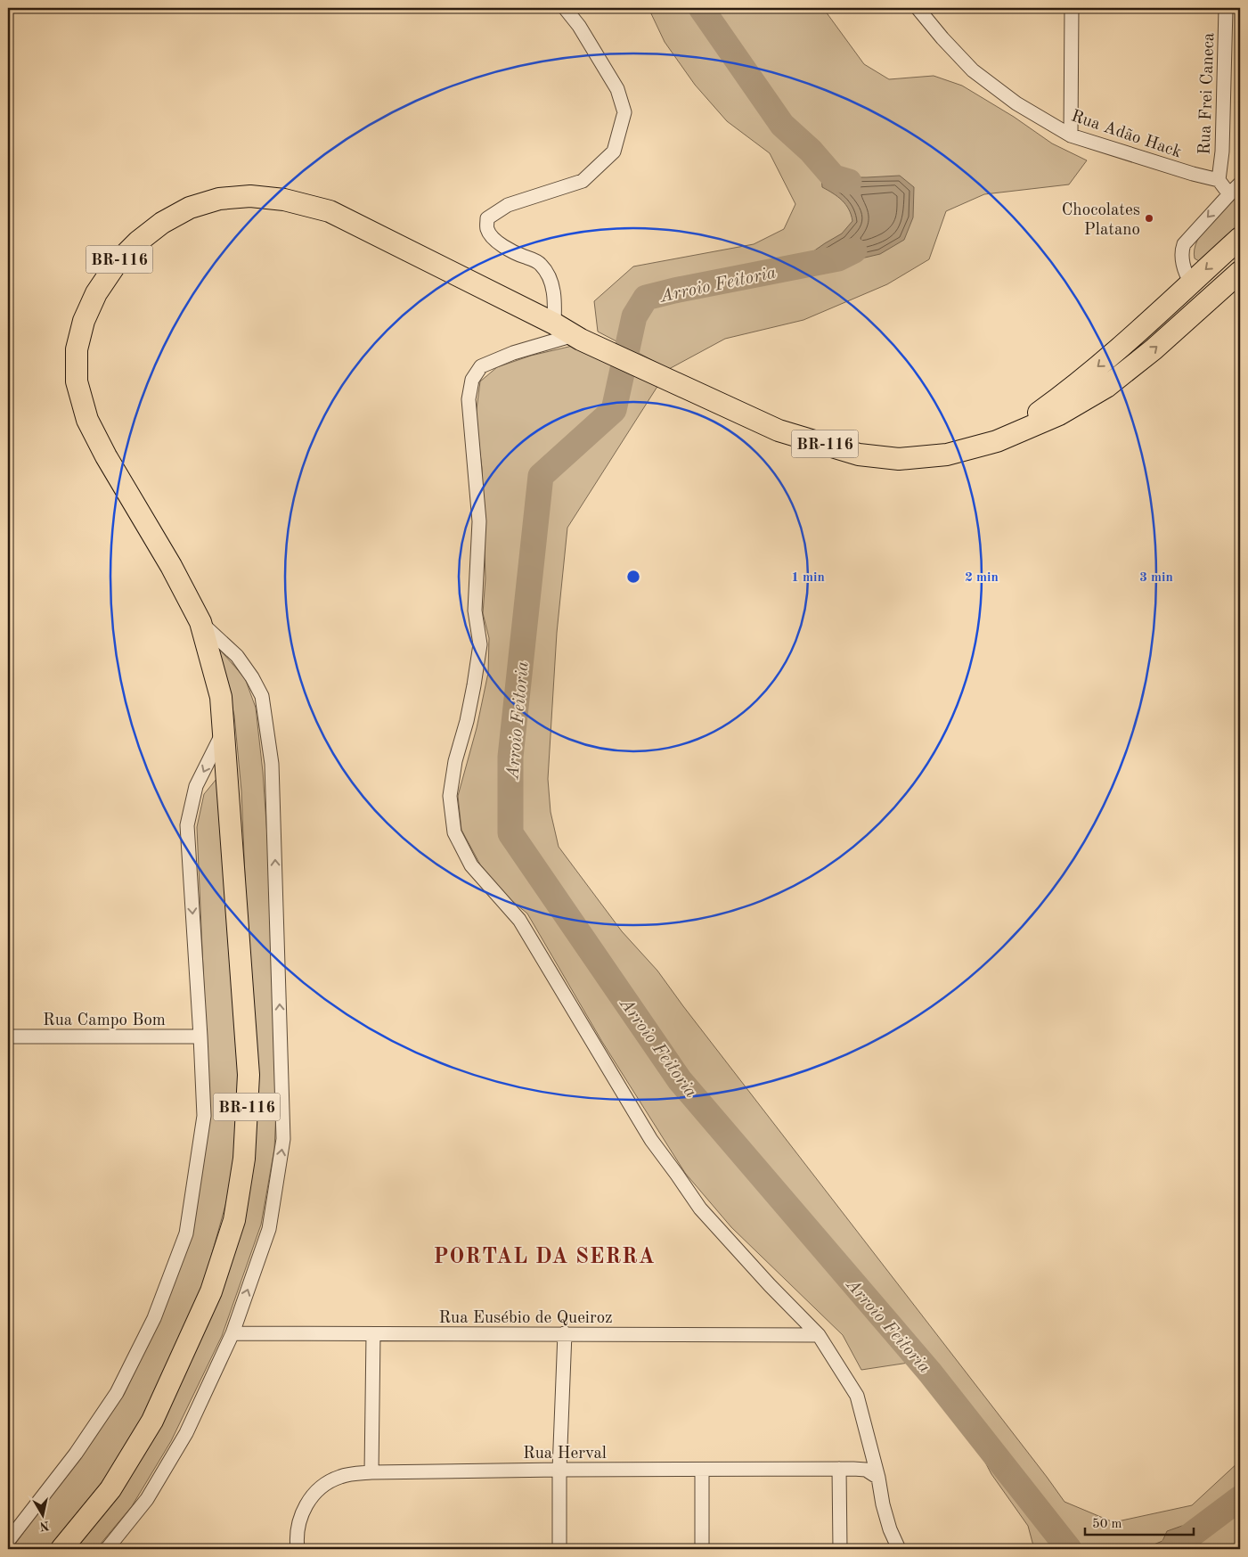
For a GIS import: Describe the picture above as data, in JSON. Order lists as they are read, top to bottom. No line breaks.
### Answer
{"streets":{"main road":["BR-116"],"street":["Rua Frei Caneca","Rua Adão Hack","Rua Campo Bom","Rua Eusébio de Queiroz","Rua Herval"]},"crossings":[["Rua Frei Caneca","Rua Adão Hack"]],"districts":["PORTAL DA SERRA"],"water":["Arroio Feitoria"],"places":["Chocolates Platano"],"scale_bar":"50 m","north":"bottom","rings":["1 min","2 min","3 min"]}
